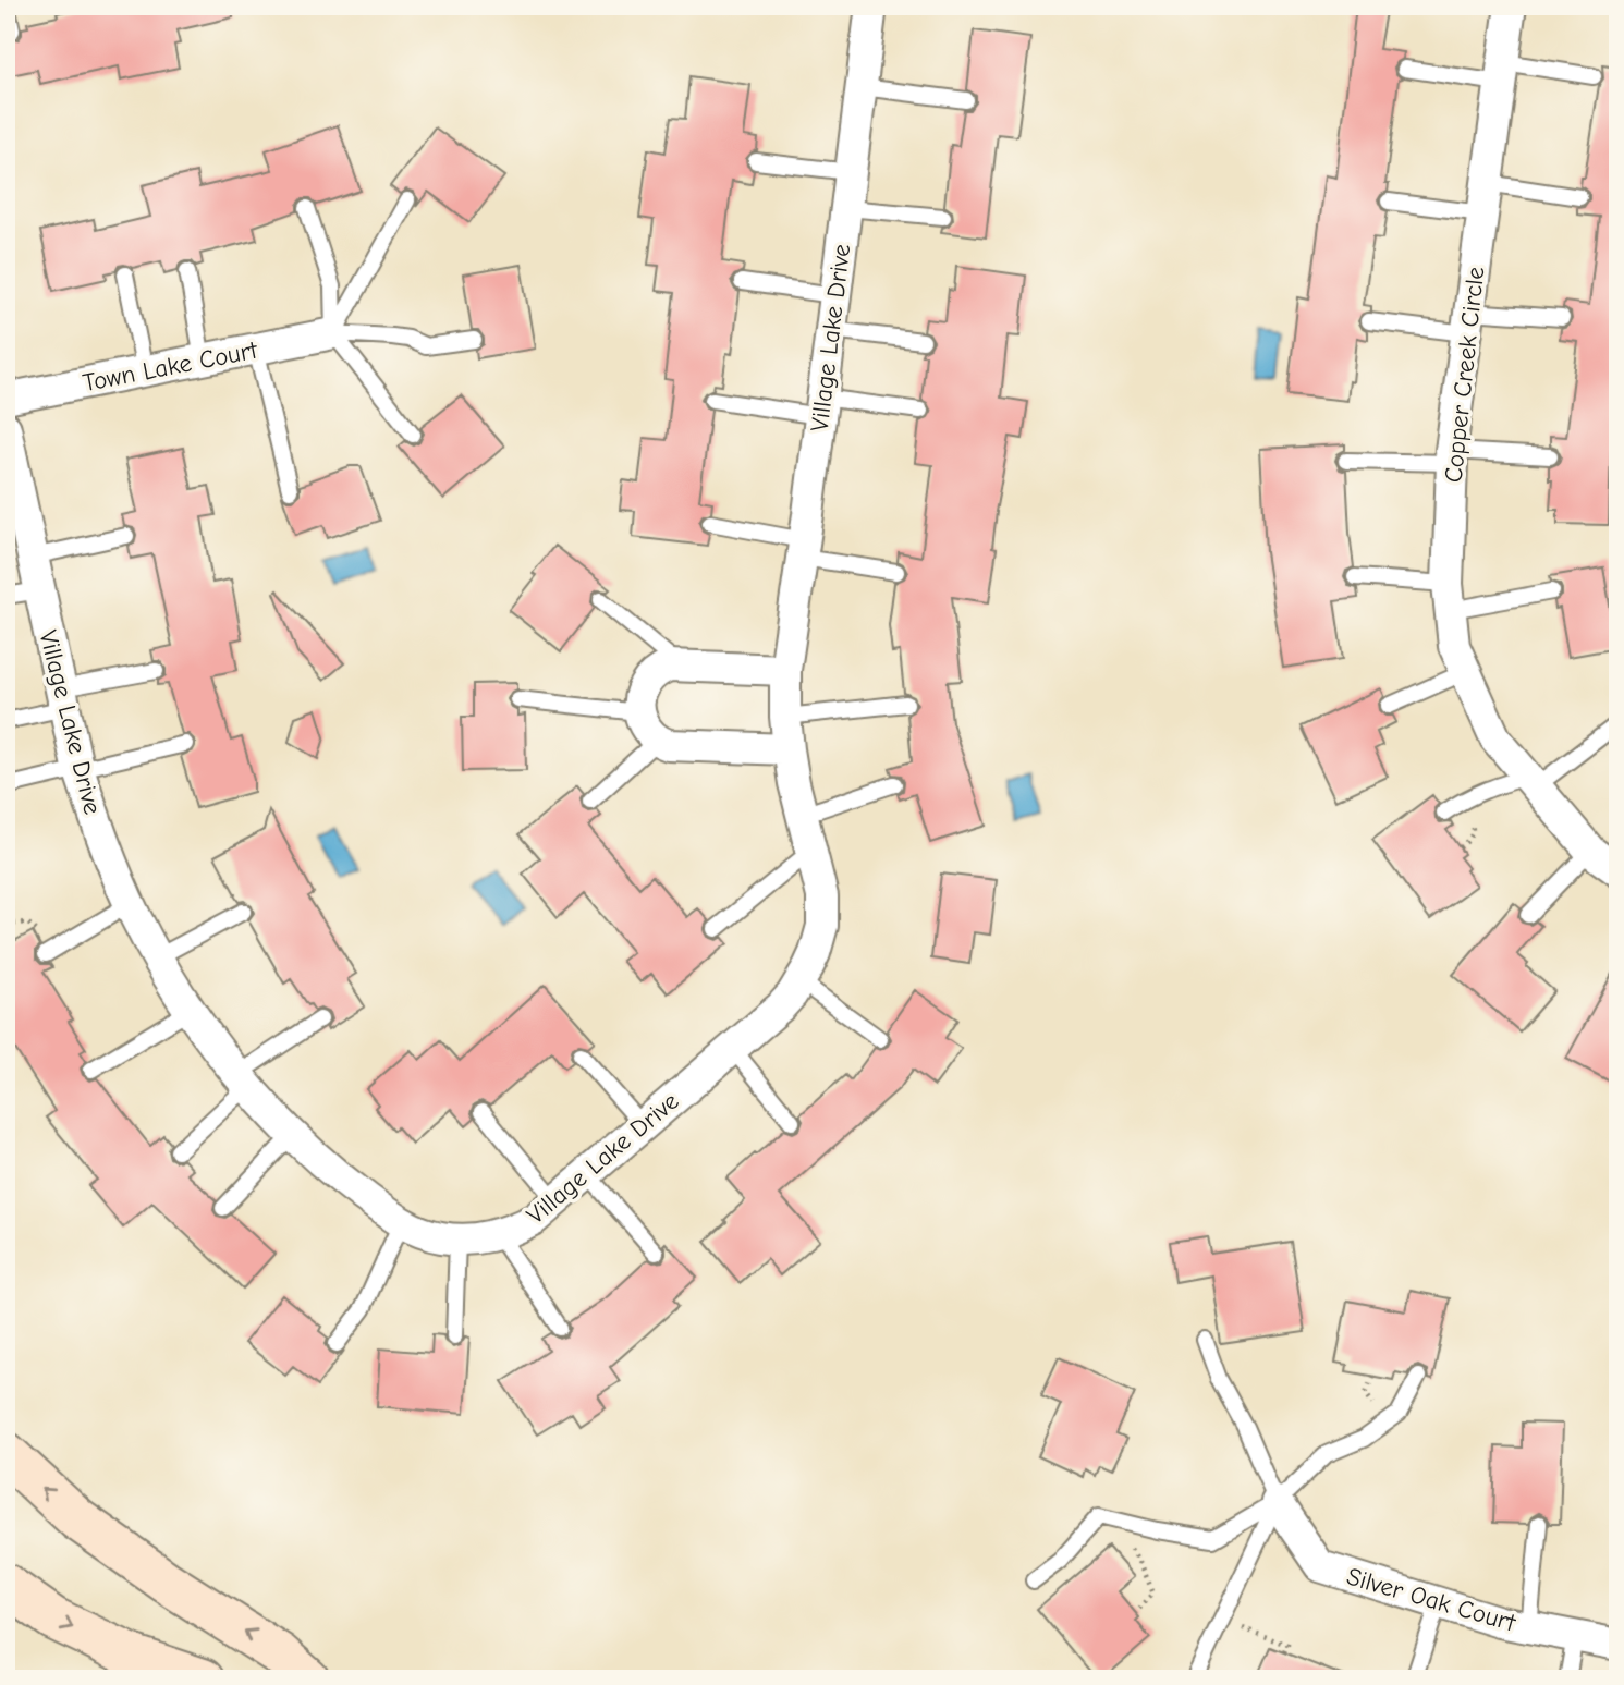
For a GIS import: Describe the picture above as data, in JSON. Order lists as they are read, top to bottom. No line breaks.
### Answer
{"streets":{"street":["Village Lake Drive","Town Lake Court","Copper Creek Circle","Silver Oak Court"]}}
